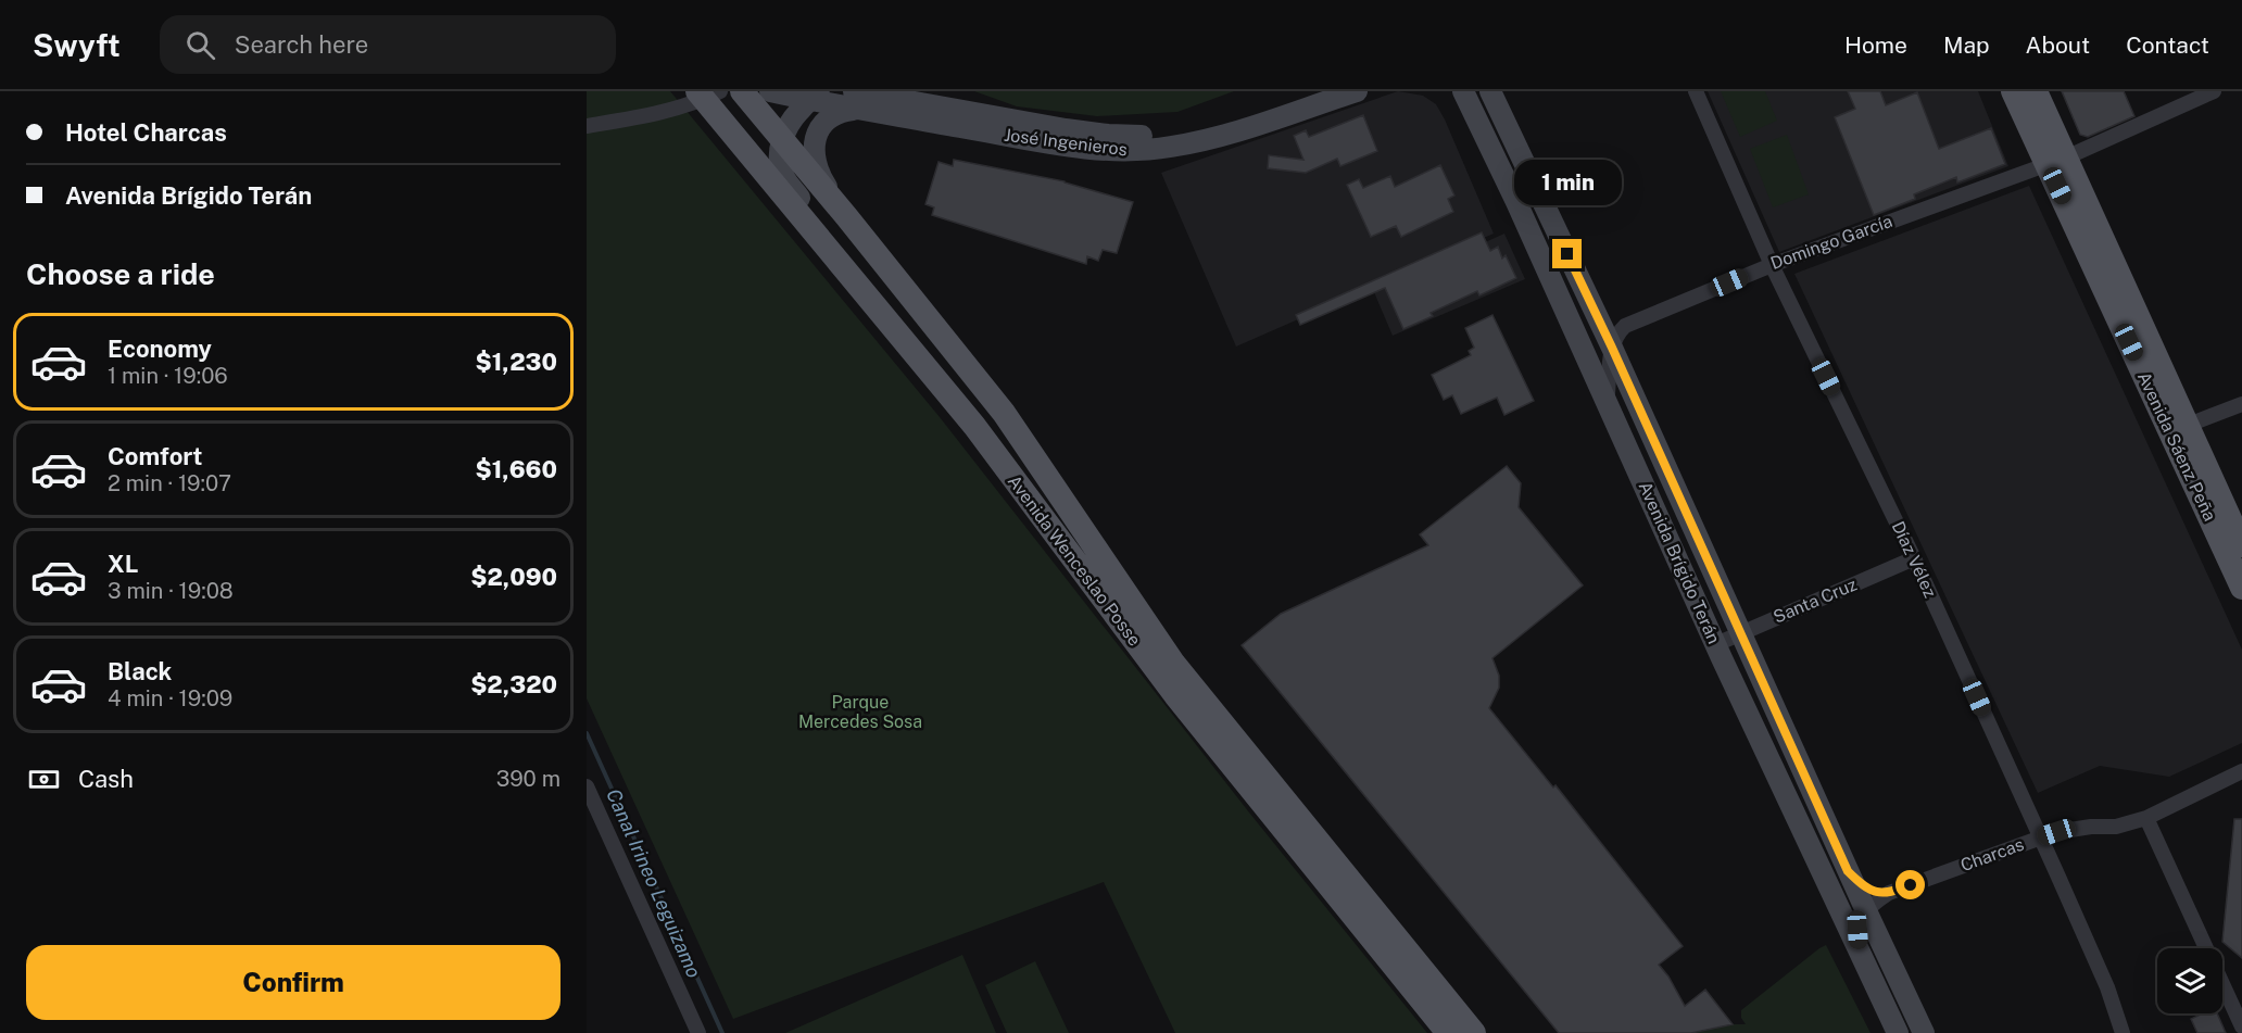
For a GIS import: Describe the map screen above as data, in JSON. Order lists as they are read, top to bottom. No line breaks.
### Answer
{"streets":{"main road":["José Ingenieros","Avenida Sáenz Peña","Avenida Wenceslao Posse","Avenida Brígido Terán"],"street":["Domingo García","Díaz Vélez","Santa Cruz","Charcas"]},"crossings":[["Domingo García","Avenida Sáenz Peña"],["Domingo García","Díaz Vélez"],["Domingo García","Avenida Brígido Terán"],["Díaz Vélez","Santa Cruz"],["Díaz Vélez","Charcas"],["Avenida Brígido Terán","Santa Cruz"],["Avenida Brígido Terán","Charcas"]],"water":["Canal Irineo Leguizamo"],"parks":["Parque Mercedes Sosa"],"page":{"header":"Swyft","search":"Search here","nav":["Home","Map","About","Contact"],"banner":["Hotel Charcas","Avenida Brígido Terán"],"bubble":"1 min","heading":"Choose a ride","list":[{"name":"Economy","note":"1 min · 19:06","value":"$1,230"},{"name":"Comfort","note":"2 min · 19:07","value":"$1,660"},{"name":"XL","note":"3 min · 19:08","value":"$2,090"},{"name":"Black","note":"4 min · 19:09","value":"$2,320"}],"pay":["Cash","390 m"],"buttons":"Confirm"}}
